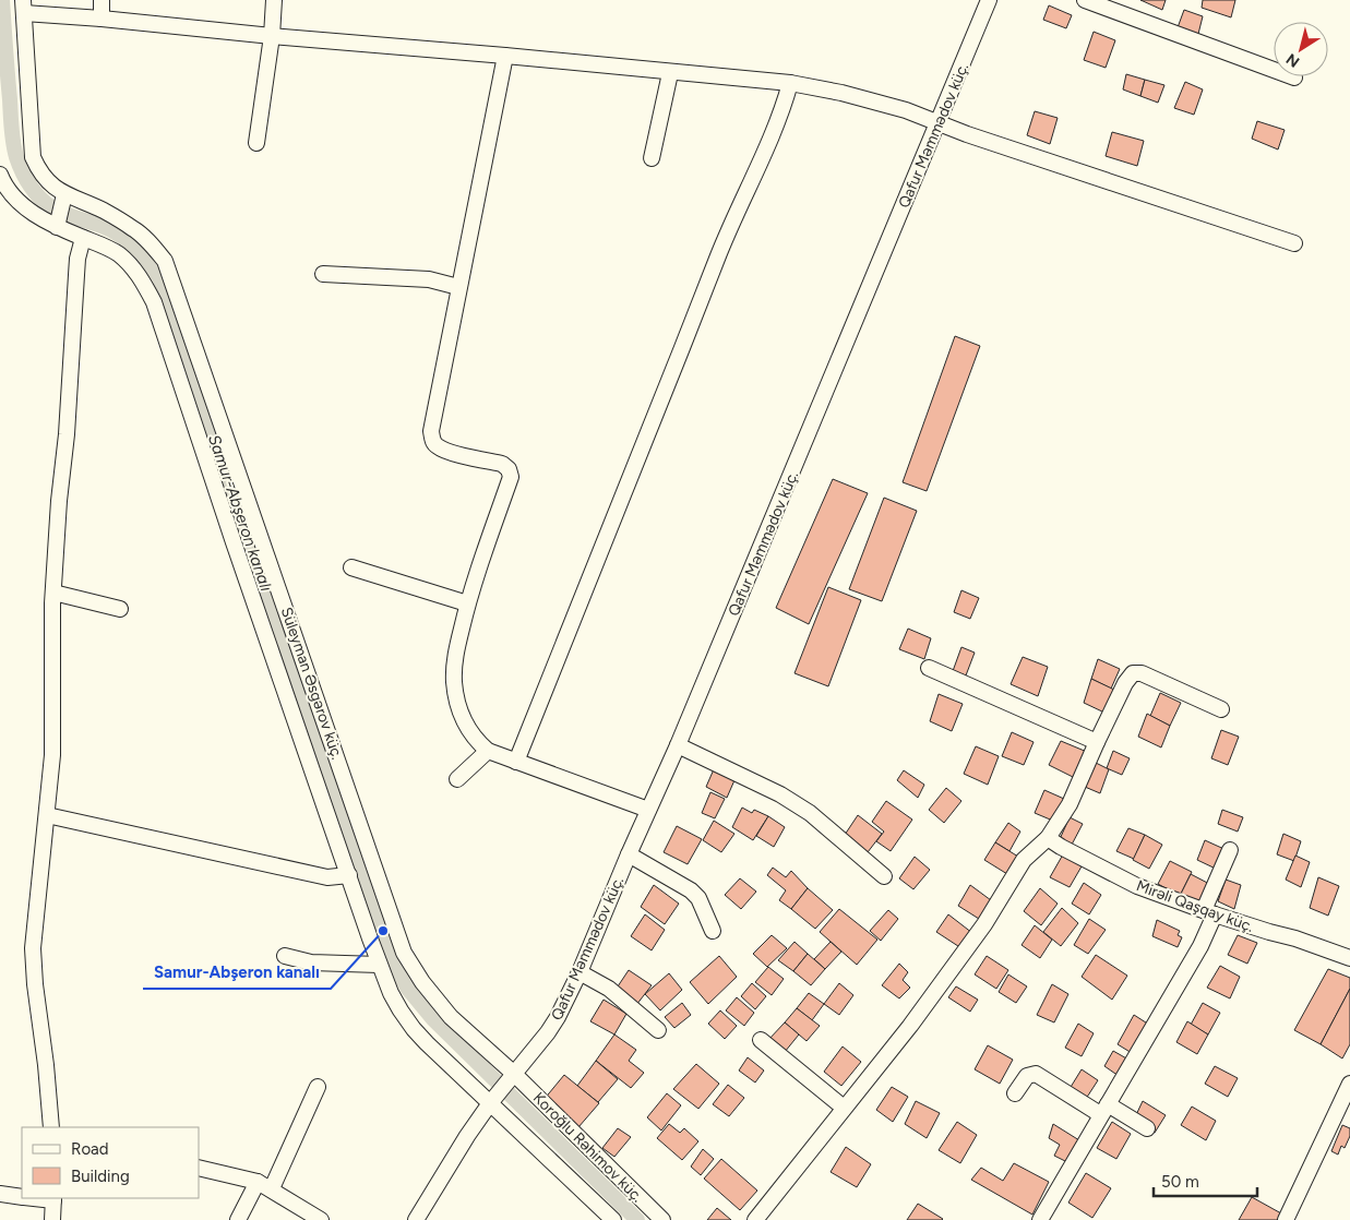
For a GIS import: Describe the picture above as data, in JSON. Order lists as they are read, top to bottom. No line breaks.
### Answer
{"streets":{"street":["Qafur Məmmədov küç.","Süleyman Əsgərov küç.","Mirəli Qaşqay küç.","Koroğlu Rəhimov küç."]},"crossings":[["Qafur Məmmədov küç.","Süleyman Əsgərov küç."],["Qafur Məmmədov küç.","Koroğlu Rəhimov küç."],["Süleyman Əsgərov küç.","Koroğlu Rəhimov küç."]],"water":["Samur-Abşeron kanalı"],"places":["Samur-Abşeron kanalı"],"legend":["Road","Building"],"scale_bar":"50 m","north":"bottom left"}
